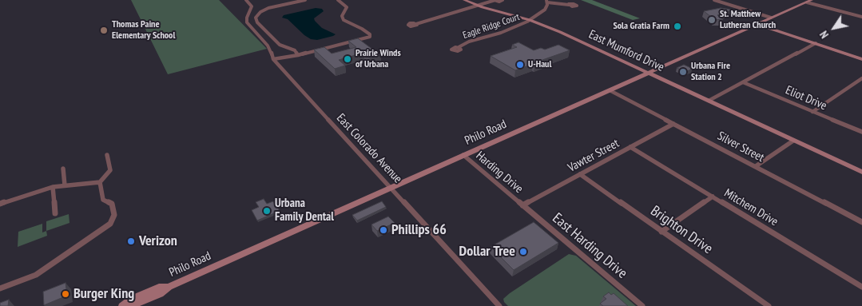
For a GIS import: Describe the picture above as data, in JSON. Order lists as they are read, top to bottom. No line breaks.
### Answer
{"streets":{"main road":["East Mumford Drive","Philo Road"],"street":["Eagle Ridge Court","Eliot Drive","Silver Street","East Colorado Avenue","Vawter Street","Harding Drive","Mitchem Drive","Brighton Drive","East Harding Drive"]},"crossings":[["Eagle Ridge Court","East Mumford Drive"],["East Mumford Drive","Philo Road"],["Philo Road","Silver Street"],["Philo Road","East Colorado Avenue"],["Philo Road","Harding Drive"],["Silver Street","Vawter Street"],["Vawter Street","Harding Drive"],["Vawter Street","Mitchem Drive"],["Vawter Street","Brighton Drive"],["Vawter Street","East Harding Drive"],["Harding Drive","East Harding Drive"]],"places":["St. Matthew Lutheran Church","Sola Gratia Farm","Thomas Paine Elementary School","Prairie Winds of Urbana","U-Haul","Urbana Fire Station 2","Urbana Family Dental","Phillips 66","Verizon","Dollar Tree","Burger King"],"north":"bottom left"}
